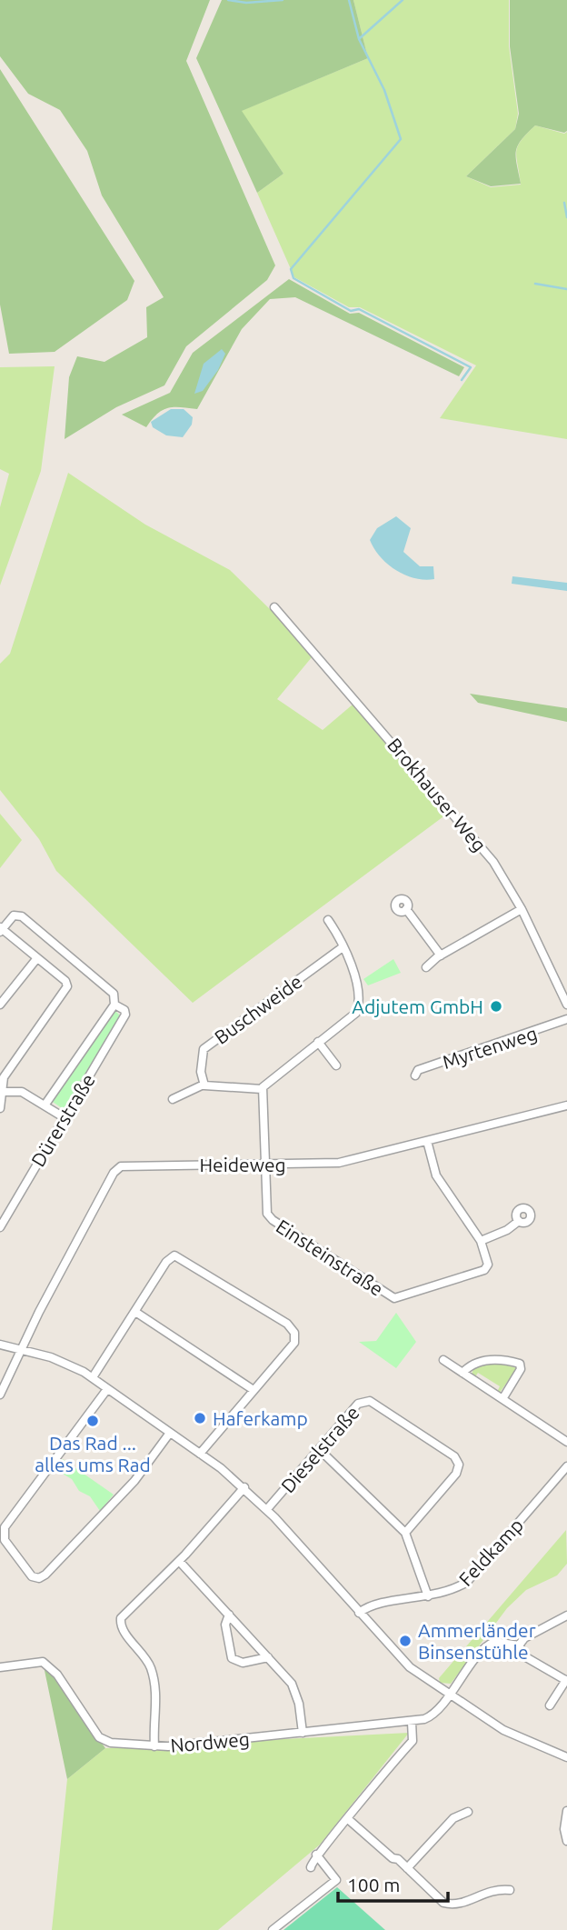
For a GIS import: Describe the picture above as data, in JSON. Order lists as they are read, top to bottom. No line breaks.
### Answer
{"streets":{"street":["Brokhauser Weg","Buschweide","Myrtenweg","Dürerstraße","Heideweg","Einsteinstraße","Dieselstraße","Feldkamp","Nordweg"]},"crossings":[["Heideweg","Einsteinstraße"]],"places":["Adjutem GmbH","Haferkamp","Das Rad ... alles ums Rad","Ammerländer Binsenstühle"],"scale_bar":"100 m"}
